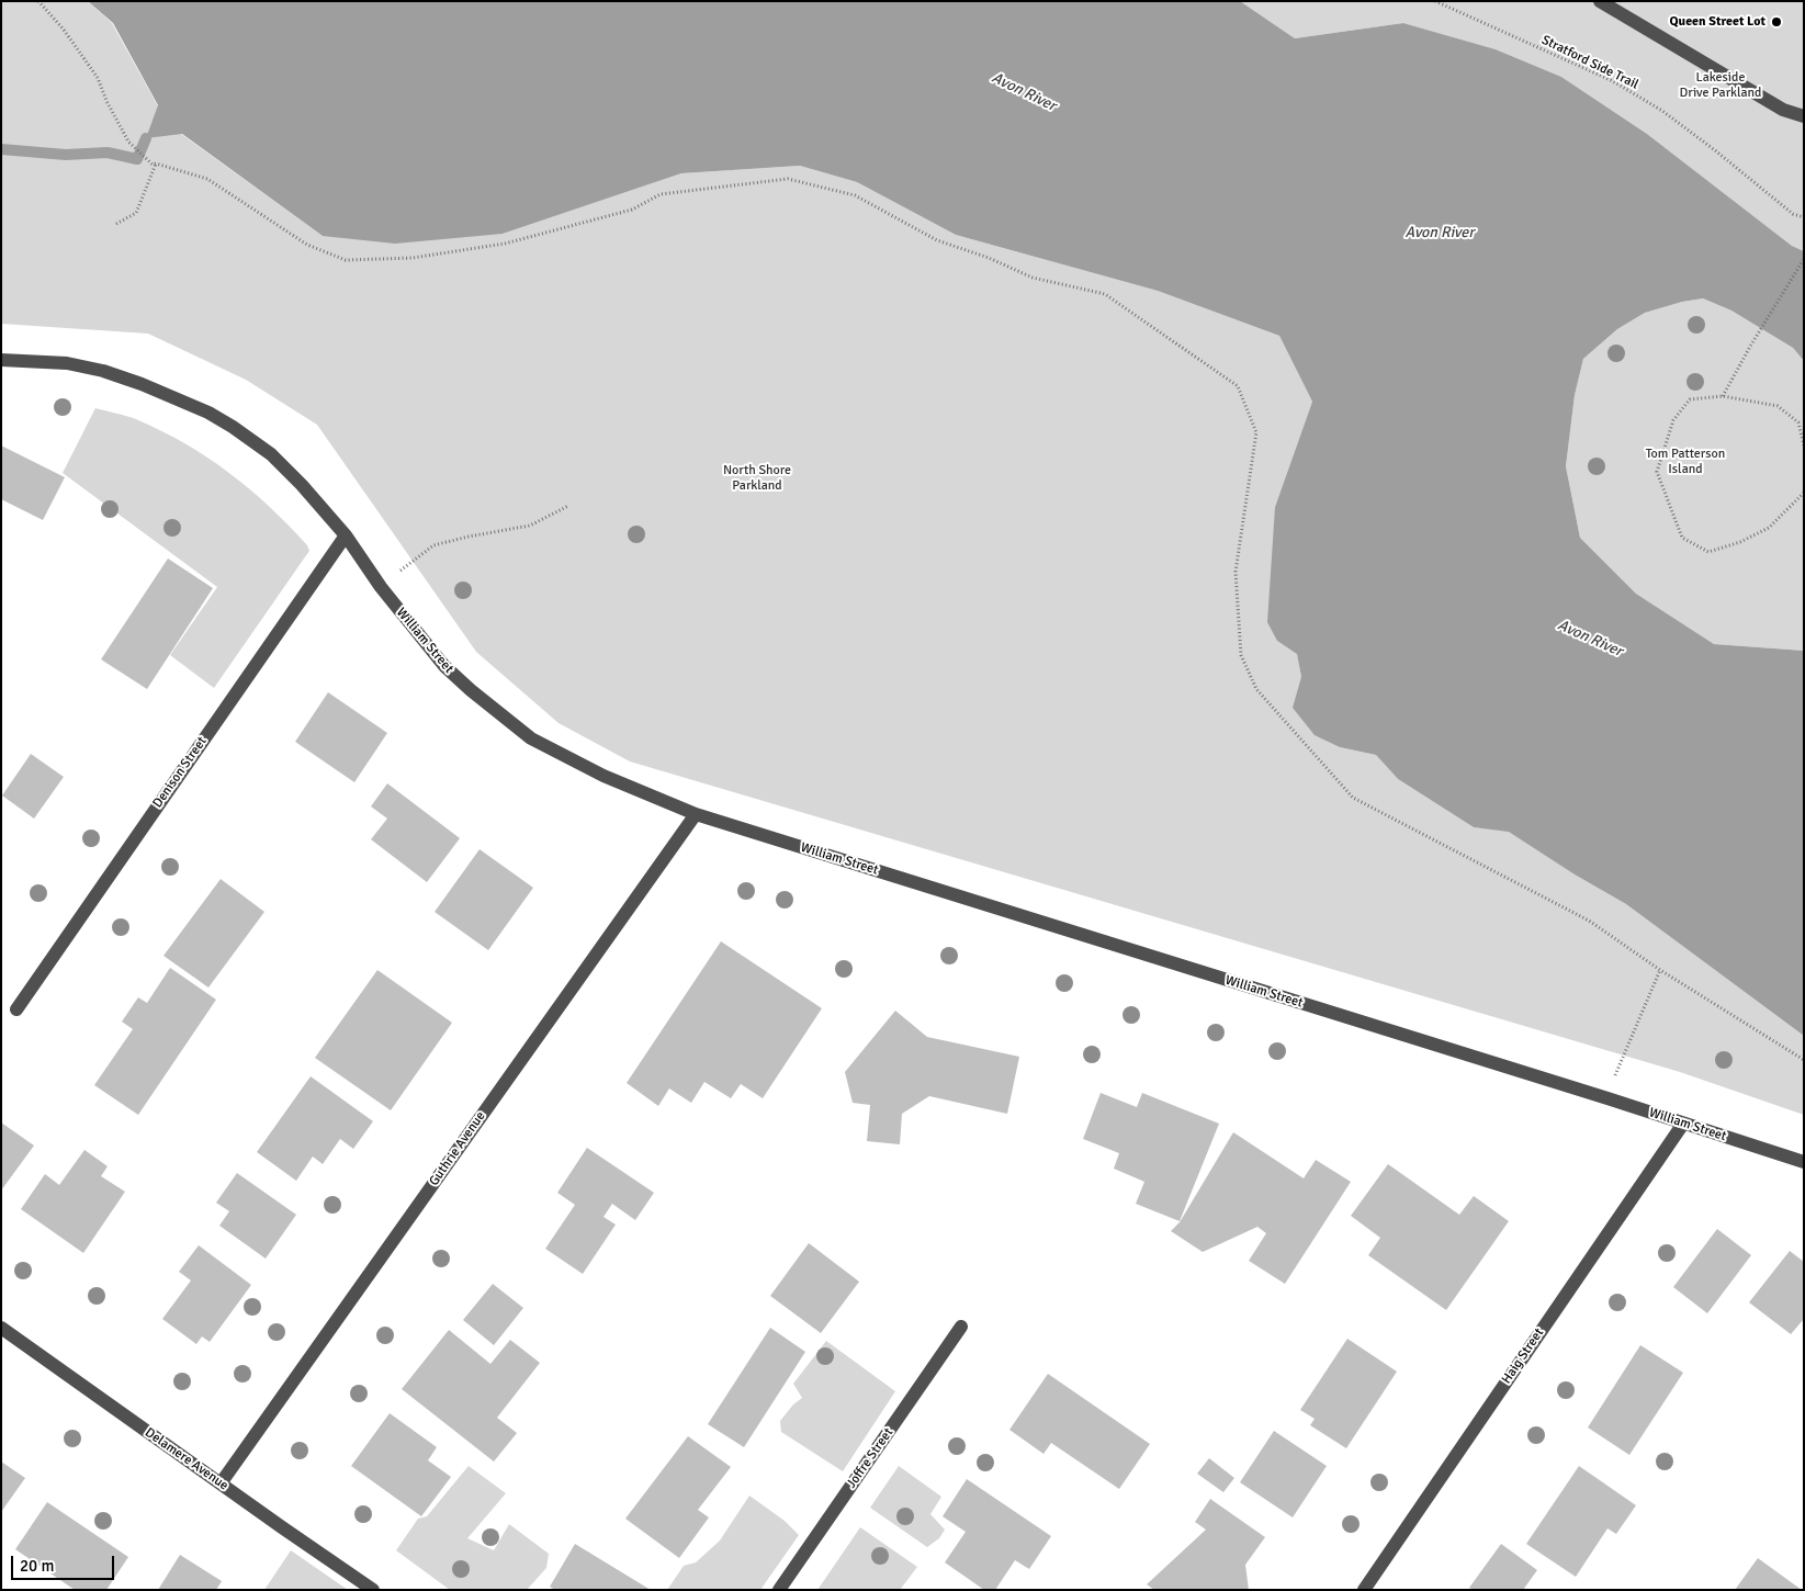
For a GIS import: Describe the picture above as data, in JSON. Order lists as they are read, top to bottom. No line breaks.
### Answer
{"streets":{"street":["William Street","Denison Street","Guthrie Avenue","Haig Street","Joffre Street","Delamere Avenue"],"path":["Stratford Side Trail"]},"crossings":[["William Street","Denison Street"],["William Street","Guthrie Avenue"],["William Street","Haig Street"],["Guthrie Avenue","Delamere Avenue"]],"water":["Avon River"],"parks":["Lakeside Drive Parkland","Tom Patterson Island","North Shore Parkland"],"places":["Queen Street Lot"],"scale_bar":"20 m"}
